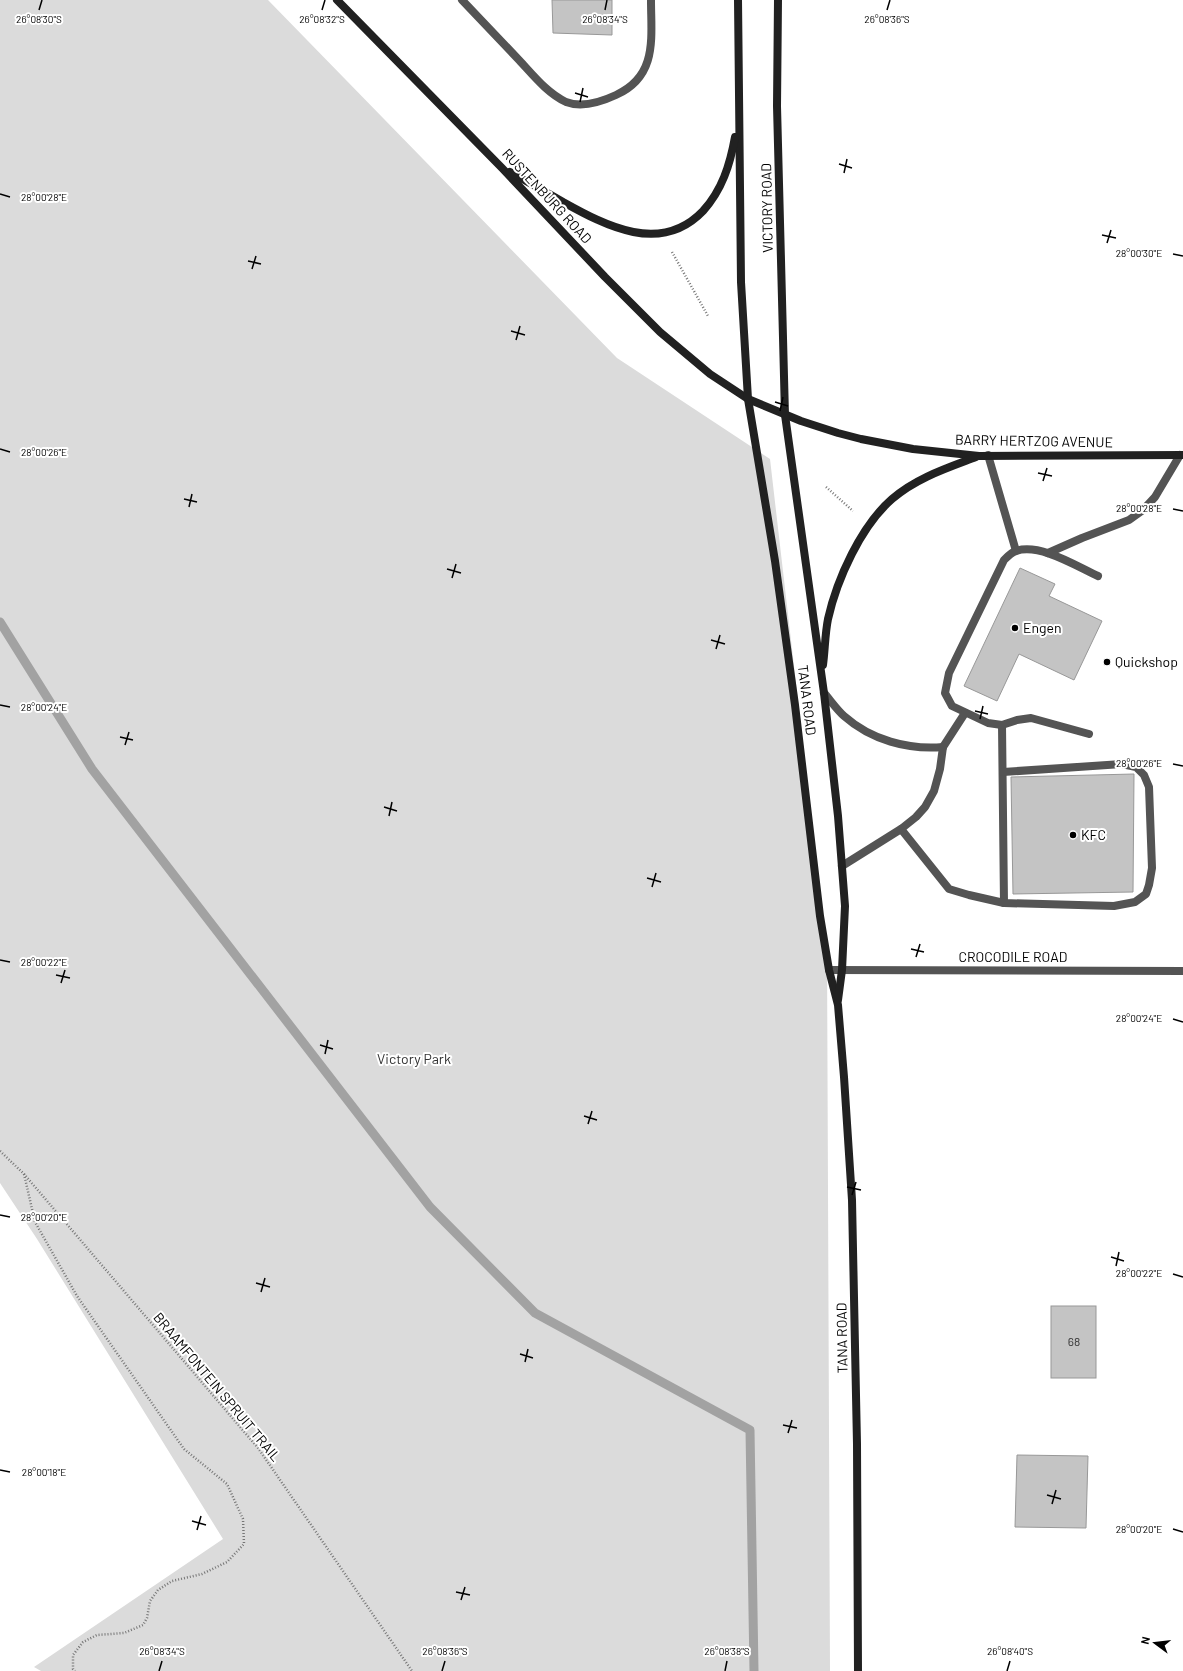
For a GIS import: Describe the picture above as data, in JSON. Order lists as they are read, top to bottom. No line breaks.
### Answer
{"streets":{"main road":["RUSTENBURG ROAD","VICTORY ROAD","BARRY HERTZOG AVENUE","TANA ROAD"],"street":["CROCODILE ROAD"],"path":["BRAAMFONTEIN SPRUIT TRAIL"]},"crossings":[["RUSTENBURG ROAD","VICTORY ROAD"],["RUSTENBURG ROAD","BARRY HERTZOG AVENUE"],["RUSTENBURG ROAD","TANA ROAD"],["VICTORY ROAD","BARRY HERTZOG AVENUE"],["VICTORY ROAD","TANA ROAD"],["BARRY HERTZOG AVENUE","TANA ROAD"],["TANA ROAD","CROCODILE ROAD"]],"parks":["Victory Park"],"places":["Engen","Quickshop","KFC"],"house_numbers":["68"],"north":"left","coordinates":["26°08'32\"S","26°08'30\"S","26°08'34\"S","26°08'36\"S","28°00'28\"E","28°00'30\"E","28°00'26\"E","28°00'24\"E","28°00'22\"E","28°00'20\"E","28°00'18\"E","26°08'38\"S","26°08'40\"S"]}
